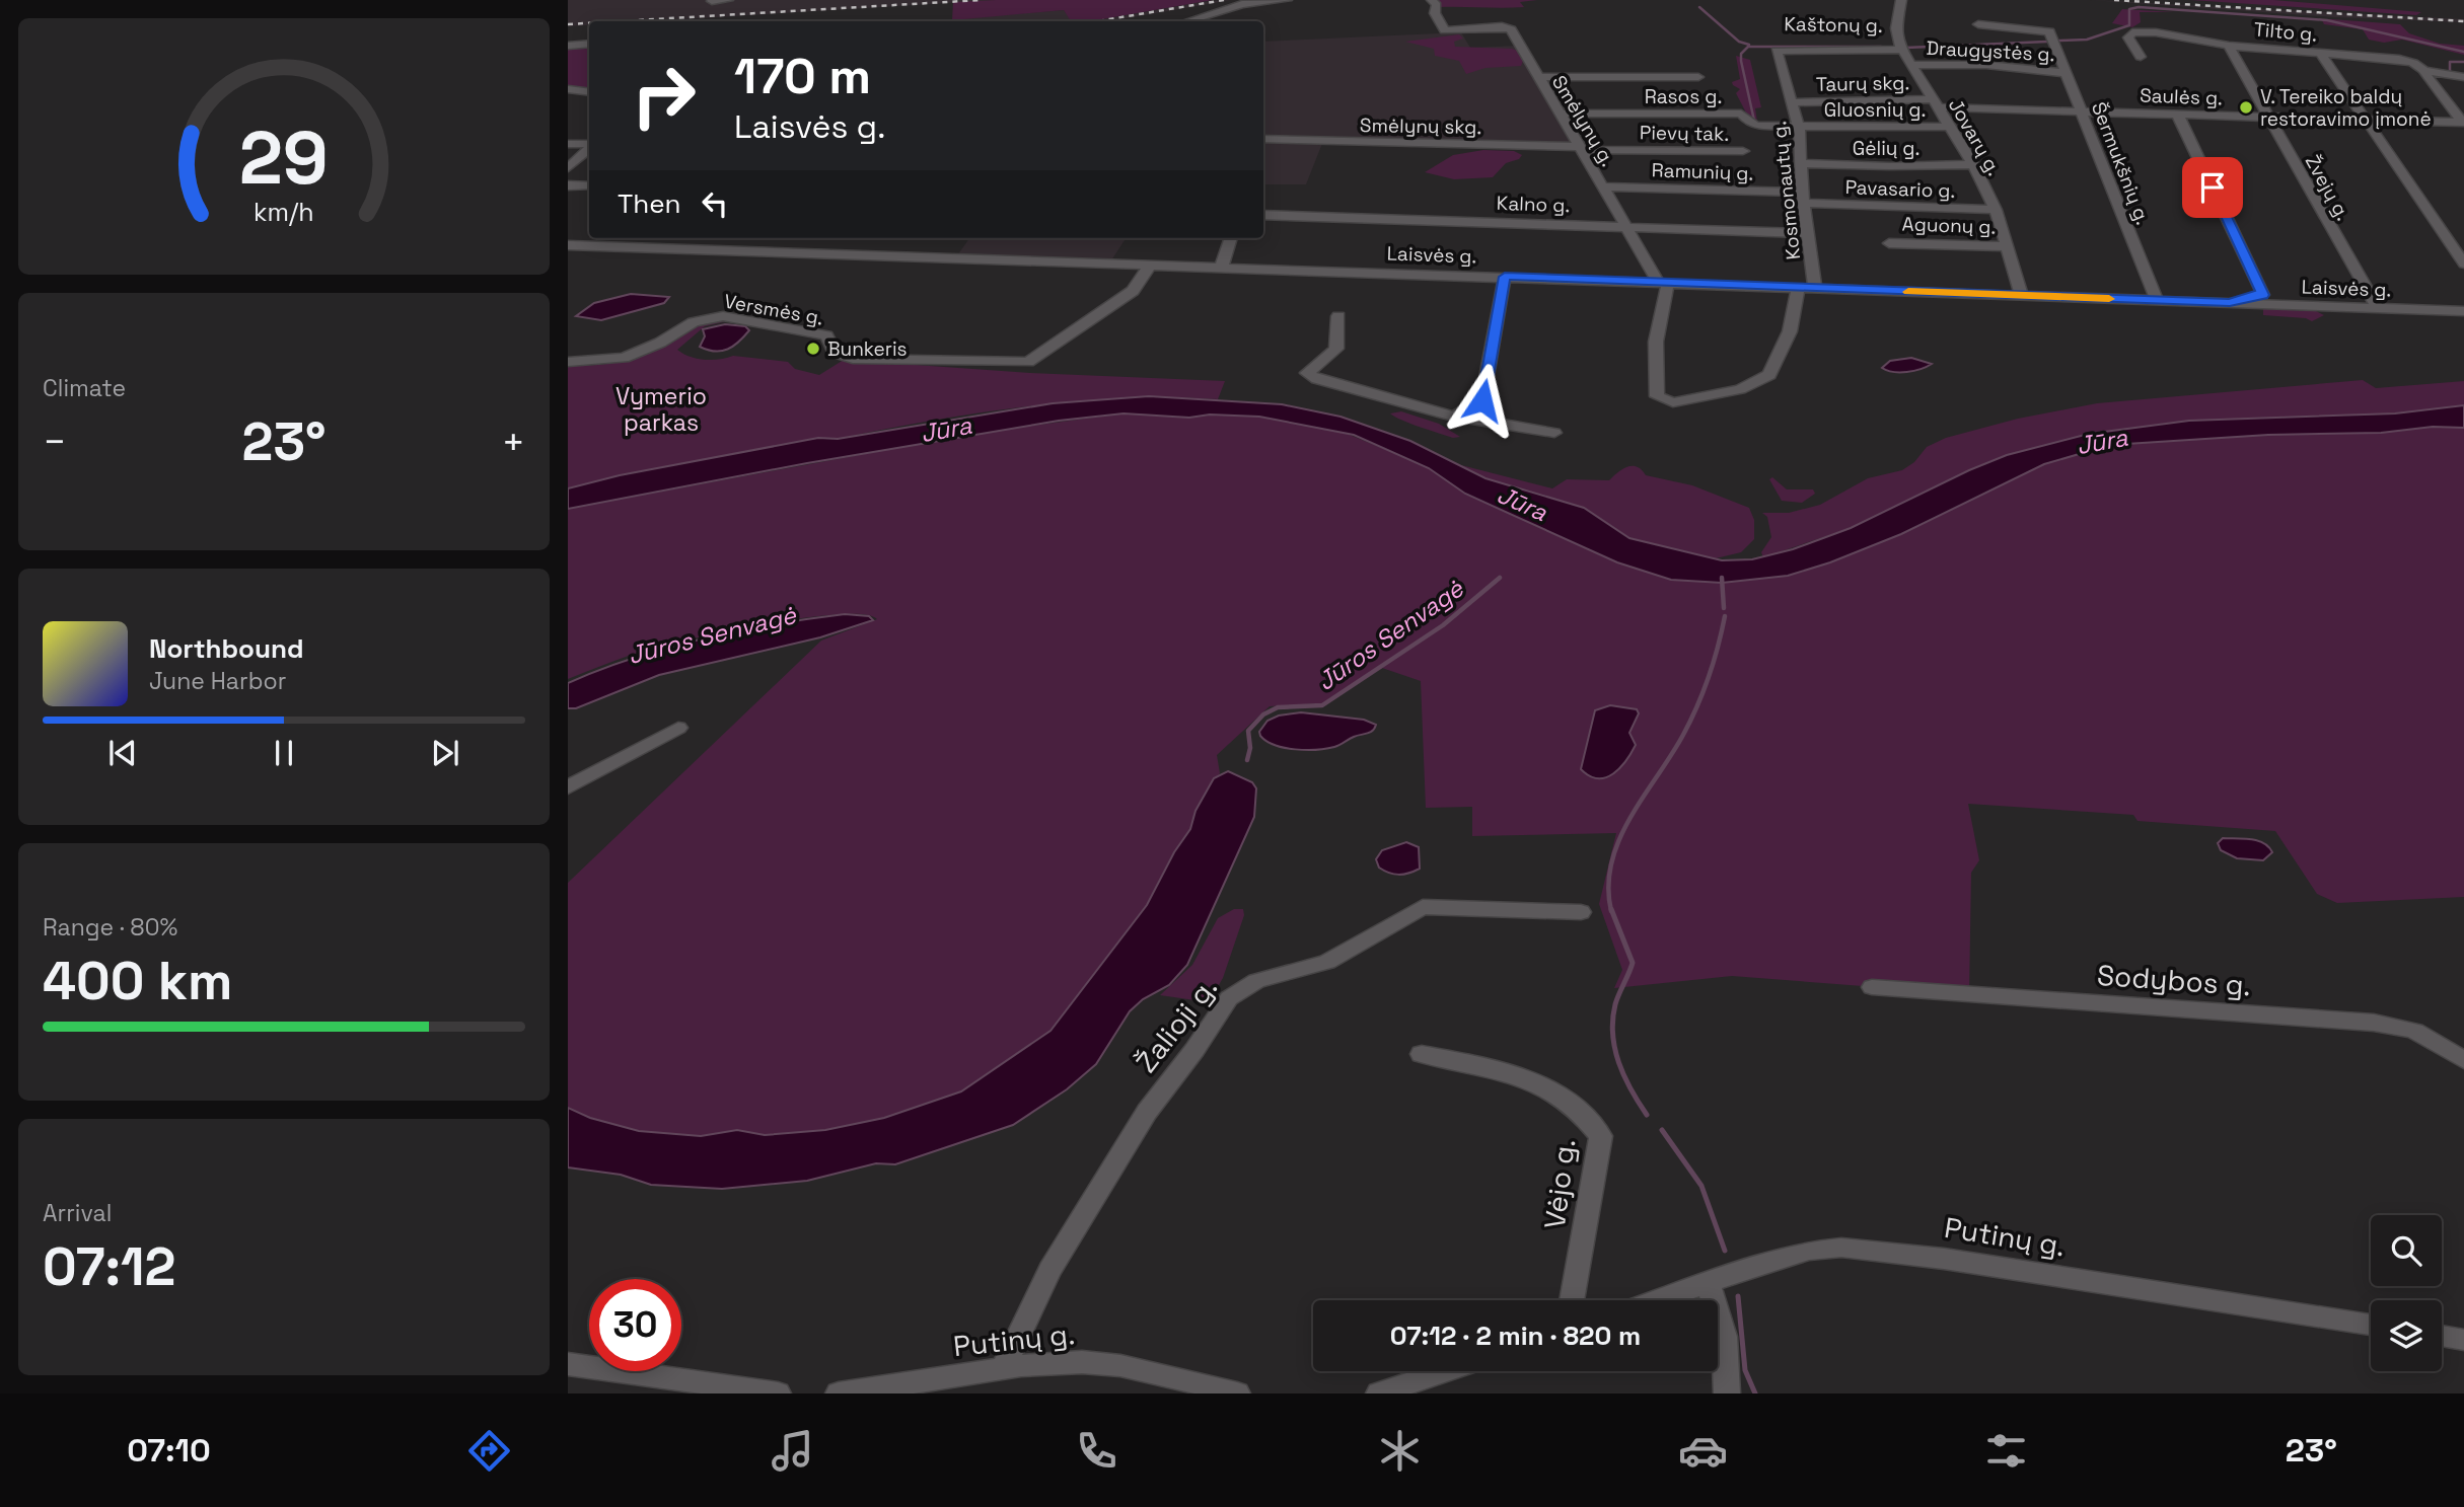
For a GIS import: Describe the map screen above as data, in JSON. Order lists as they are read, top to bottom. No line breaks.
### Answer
{"streets":{"street":["Kaštonų g.","Tilto g.","Draugystės g.","Taurų skg.","Rasos g.","Saulės g.","Gluosnių g.","Smėlynų g.","Smėlynų skg.","Pievų tak.","Jovarų g.","Gėlių g.","Šermukšnių g.","Ramunių g.","Žvejų g.","Pavasario g.","Kosmonautų g.","Kalno g.","Aguonų g.","Laisvės g.","Versmės g.","Sodybos g.","Žalioji g.","Vėjo g.","Putinų g."]},"crossings":[["Kaštonų g.","Jovarų g."],["Kaštonų g.","Kosmonautų g."],["Tilto g.","Žvejų g."],["Draugystės g.","Jovarų g."],["Draugystės g.","Šermukšnių g."],["Taurų skg.","Saulės g."],["Taurų skg.","Jovarų g."],["Taurų skg.","Kosmonautų g."],["Rasos g.","Gluosnių g."],["Rasos g.","Smėlynų g."],["Rasos g.","Kosmonautų g."],["Saulės g.","Jovarų g."],["Saulės g.","Šermukšnių g."],["Saulės g.","Žvejų g."],["Gluosnių g.","Jovarų g."],["Gluosnių g.","Kosmonautų g."],["Smėlynų g.","Smėlynų skg."],["Smėlynų g.","Pievų tak."],["Smėlynų g.","Ramunių g."],["Smėlynų g.","Kalno g."],["Smėlynų g.","Laisvės g."],["Smėlynų skg.","Pievų tak."],["Jovarų g.","Gėlių g."],["Jovarų g.","Pavasario g."],["Jovarų g.","Aguonų g."],["Jovarų g.","Laisvės g."],["Gėlių g.","Kosmonautų g."],["Šermukšnių g.","Laisvės g."],["Ramunių g.","Pavasario g."],["Ramunių g.","Kosmonautų g."],["Žvejų g.","Laisvės g."],["Pavasario g.","Kosmonautų g."],["Kosmonautų g.","Kalno g."],["Kosmonautų g.","Laisvės g."],["Laisvės g.","Versmės g."],["Žalioji g.","Putinų g."]],"water":["Jūra","Jūros Senvagė"],"parks":["Vymerio parkas"],"places":["V. Tereiko baldų restoravimo įmonė","Bunkeris"],"page":{"turn":["170 m","Laisvės g."],"then":"Then","tile":["Climate",["Range · 80%","400 km"],["Arrival","07:12"]],"heat":["−","23°","+"],"song":["Northbound","June Harbor"],"limit":"30","trip":"07:12 · 2 min · 820 m","tabs":["07:10","23°"],"gauge":["29","km/h"]}}
